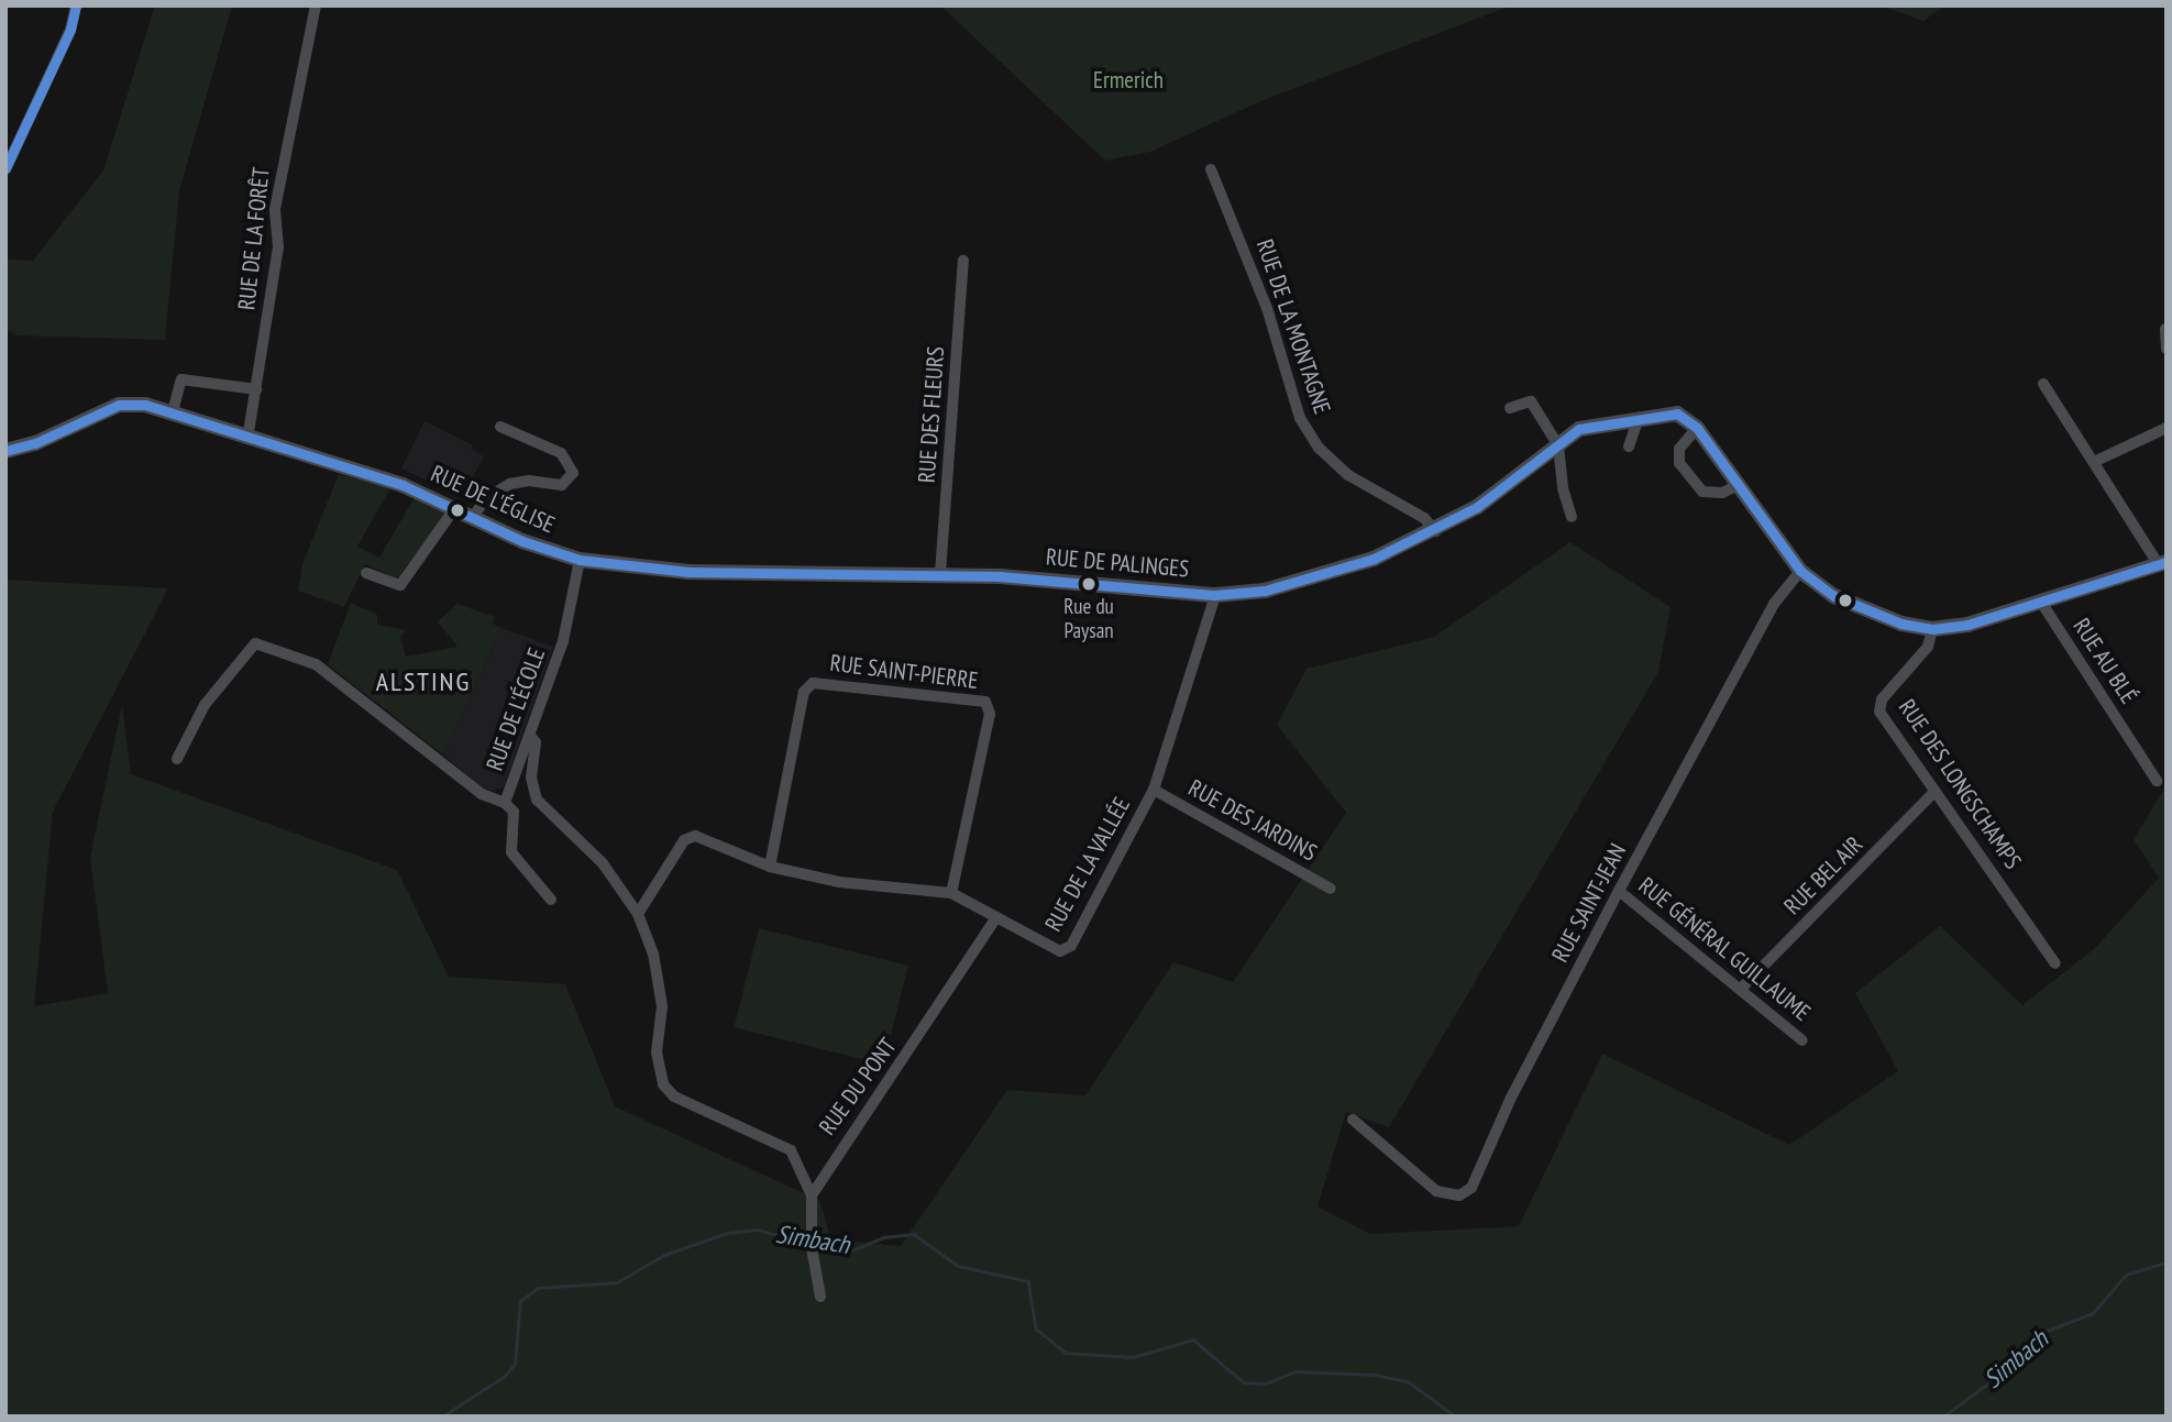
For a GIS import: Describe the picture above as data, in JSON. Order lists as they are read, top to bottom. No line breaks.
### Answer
{"streets":{"main road":["RUE DE L'ÉGLISE","RUE DE PALINGES"],"street":["RUE DE LA FORÊT","RUE DE LA MONTAGNE","RUE DES FLEURS","RUE AU BLÉ","RUE SAINT-PIERRE","RUE DE L'ÉCOLE","RUE DES LONGSCHAMPS","RUE DES JARDINS","RUE DE LA VALLÉE","RUE BEL AIR","RUE SAINT-JEAN","RUE GÉNÉRAL GUILLAUME","RUE DU PONT"]},"crossings":[["RUE DE LA FORÊT","RUE DE L'ÉGLISE"],["RUE DE LA MONTAGNE","RUE DE PALINGES"],["RUE DES FLEURS","RUE DE PALINGES"],["RUE DE L'ÉGLISE","RUE DE PALINGES"],["RUE DE L'ÉGLISE","RUE DE L'ÉCOLE"],["RUE DE PALINGES","RUE DE LA VALLÉE"],["RUE SAINT-PIERRE","RUE DE LA VALLÉE"],["RUE DES LONGSCHAMPS","RUE BEL AIR"],["RUE DES JARDINS","RUE DE LA VALLÉE"],["RUE DE LA VALLÉE","RUE DU PONT"],["RUE BEL AIR","RUE GÉNÉRAL GUILLAUME"],["RUE SAINT-JEAN","RUE GÉNÉRAL GUILLAUME"]],"districts":["ALSTING"],"water":["Simbach"],"parks":["Ermerich"],"places":["Rue du Paysan"]}
